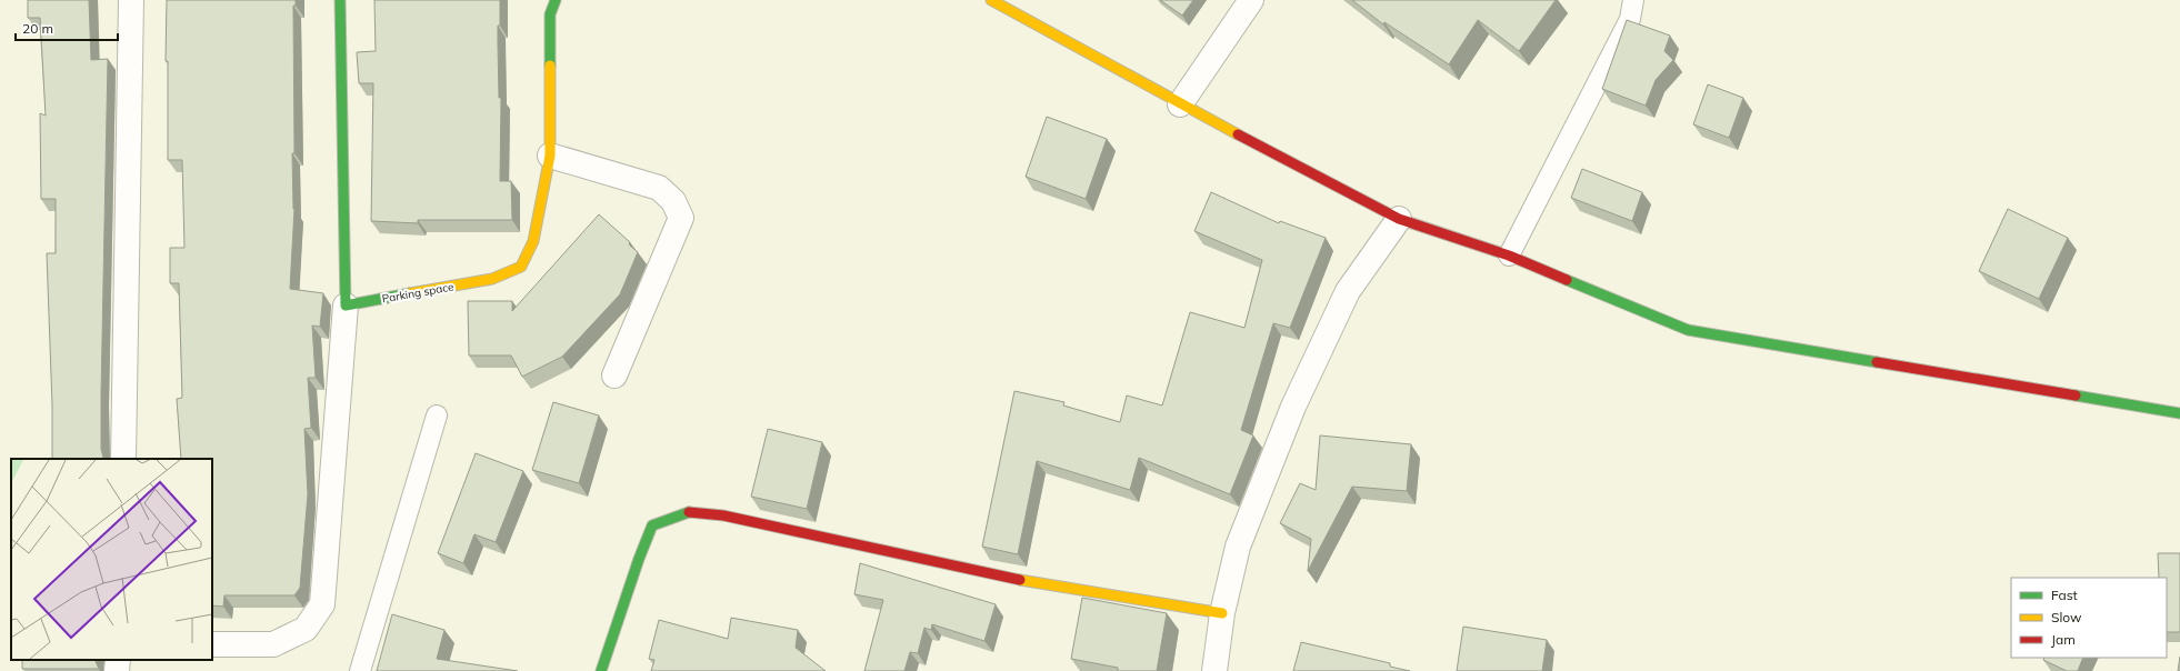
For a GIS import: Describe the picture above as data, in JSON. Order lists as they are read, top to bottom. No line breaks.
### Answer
{"streets":{"street":["Parking space"]},"legend":["Fast","Slow","Jam"],"scale_bar":"20 m"}
